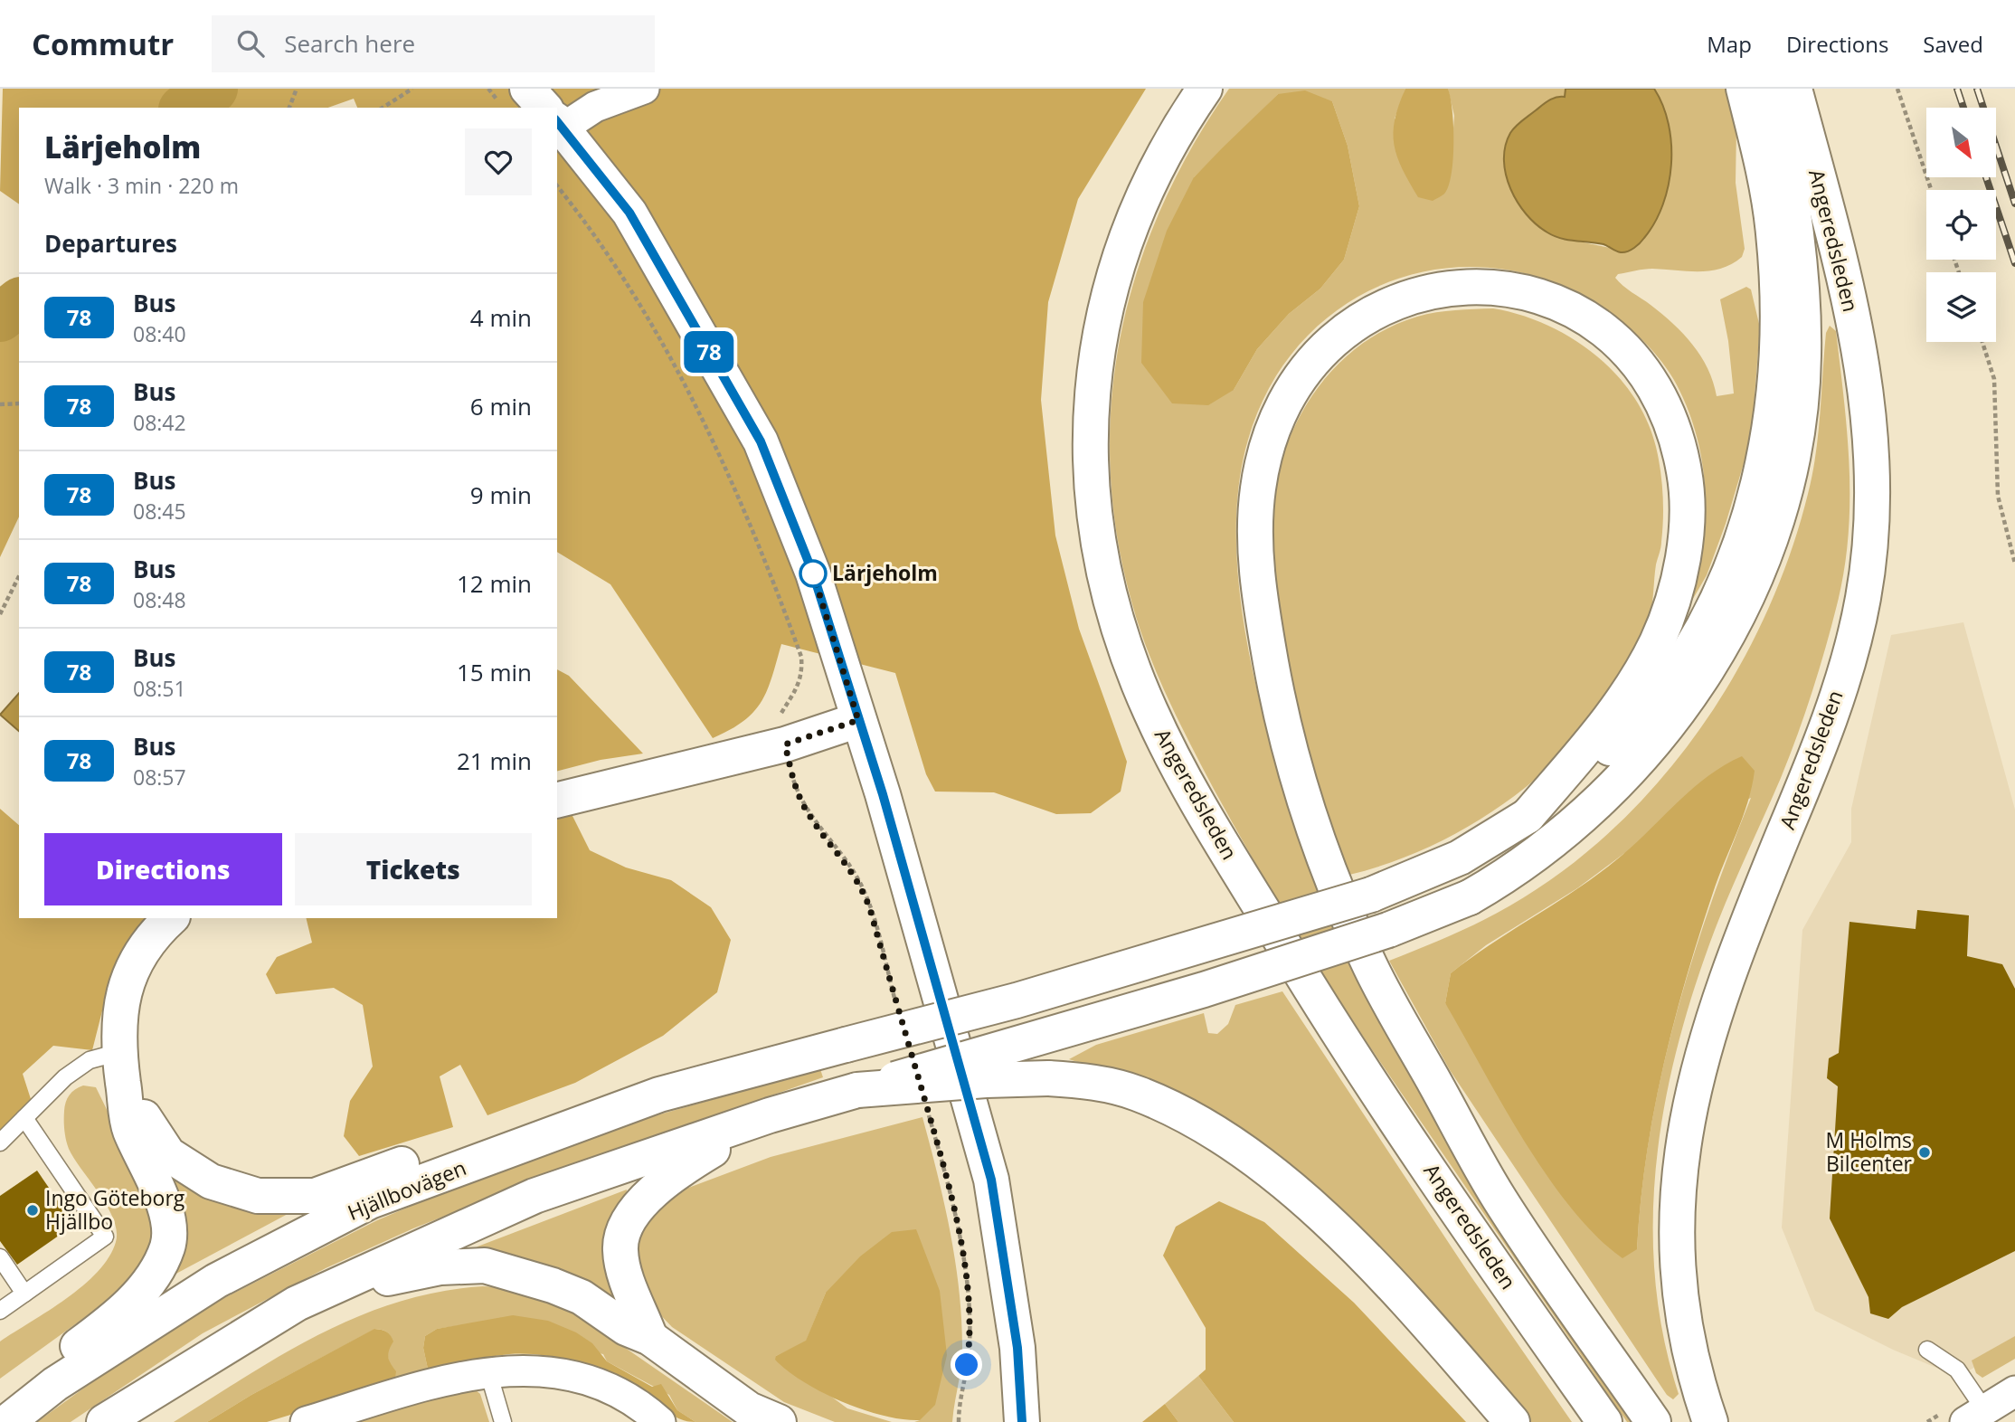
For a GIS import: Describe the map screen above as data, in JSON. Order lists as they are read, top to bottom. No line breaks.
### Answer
{"streets":{"main road":["Angeredsleden","Hjällbovägen"]},"places":["Lärjeholm","M Holms Bilcenter","Ingo Göteborg Hjällbo"],"lines":["bus line 78"],"north":"bottom right","page":{"header":"Commutr","search":"Search here","nav":["Map","Directions","Saved"],"on_map":"78","heading":[["Lärjeholm","Walk · 3 min · 220 m"],"Departures"],"list":[{"mark":"78","name":"Bus","note":"08:40","value":"4 min"},{"mark":"78","name":"Bus","note":"08:42","value":"6 min"},{"mark":"78","name":"Bus","note":"08:45","value":"9 min"},{"mark":"78","name":"Bus","note":"08:48","value":"12 min"},{"mark":"78","name":"Bus","note":"08:51","value":"15 min"},{"mark":"78","name":"Bus","note":"08:57","value":"21 min"}],"buttons":["Directions","Tickets"]}}
